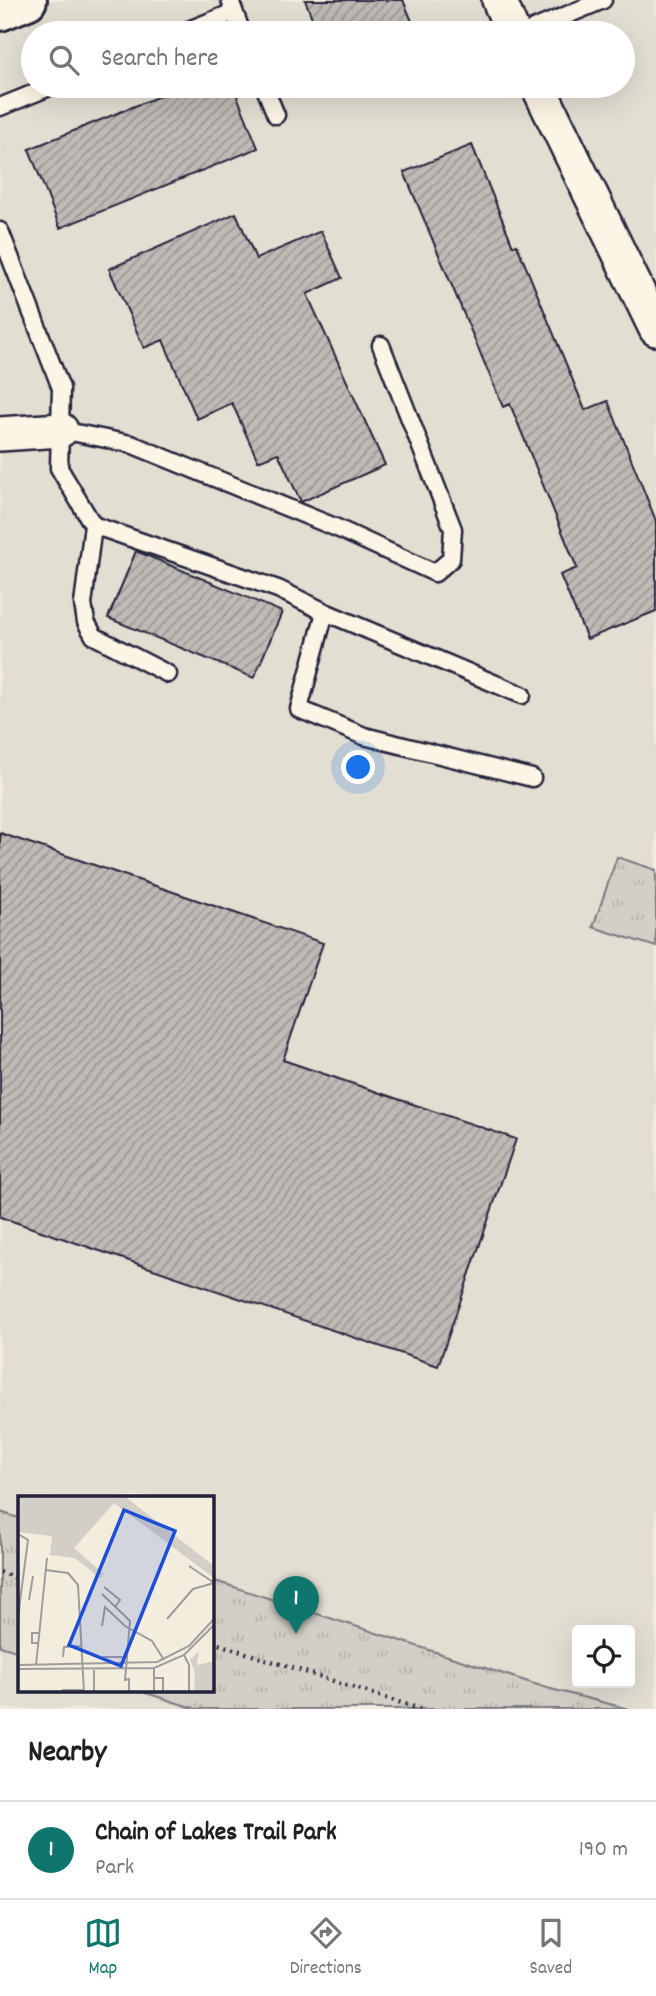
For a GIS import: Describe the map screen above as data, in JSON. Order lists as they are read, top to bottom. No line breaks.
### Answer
{"page":{"search":"Search here","pins":"1","heading":"Nearby","list":[{"mark":"1","name":"Chain of Lakes Trail Park","note":"Park","value":"190 m"}],"nav":["Map","Directions","Saved"]}}
